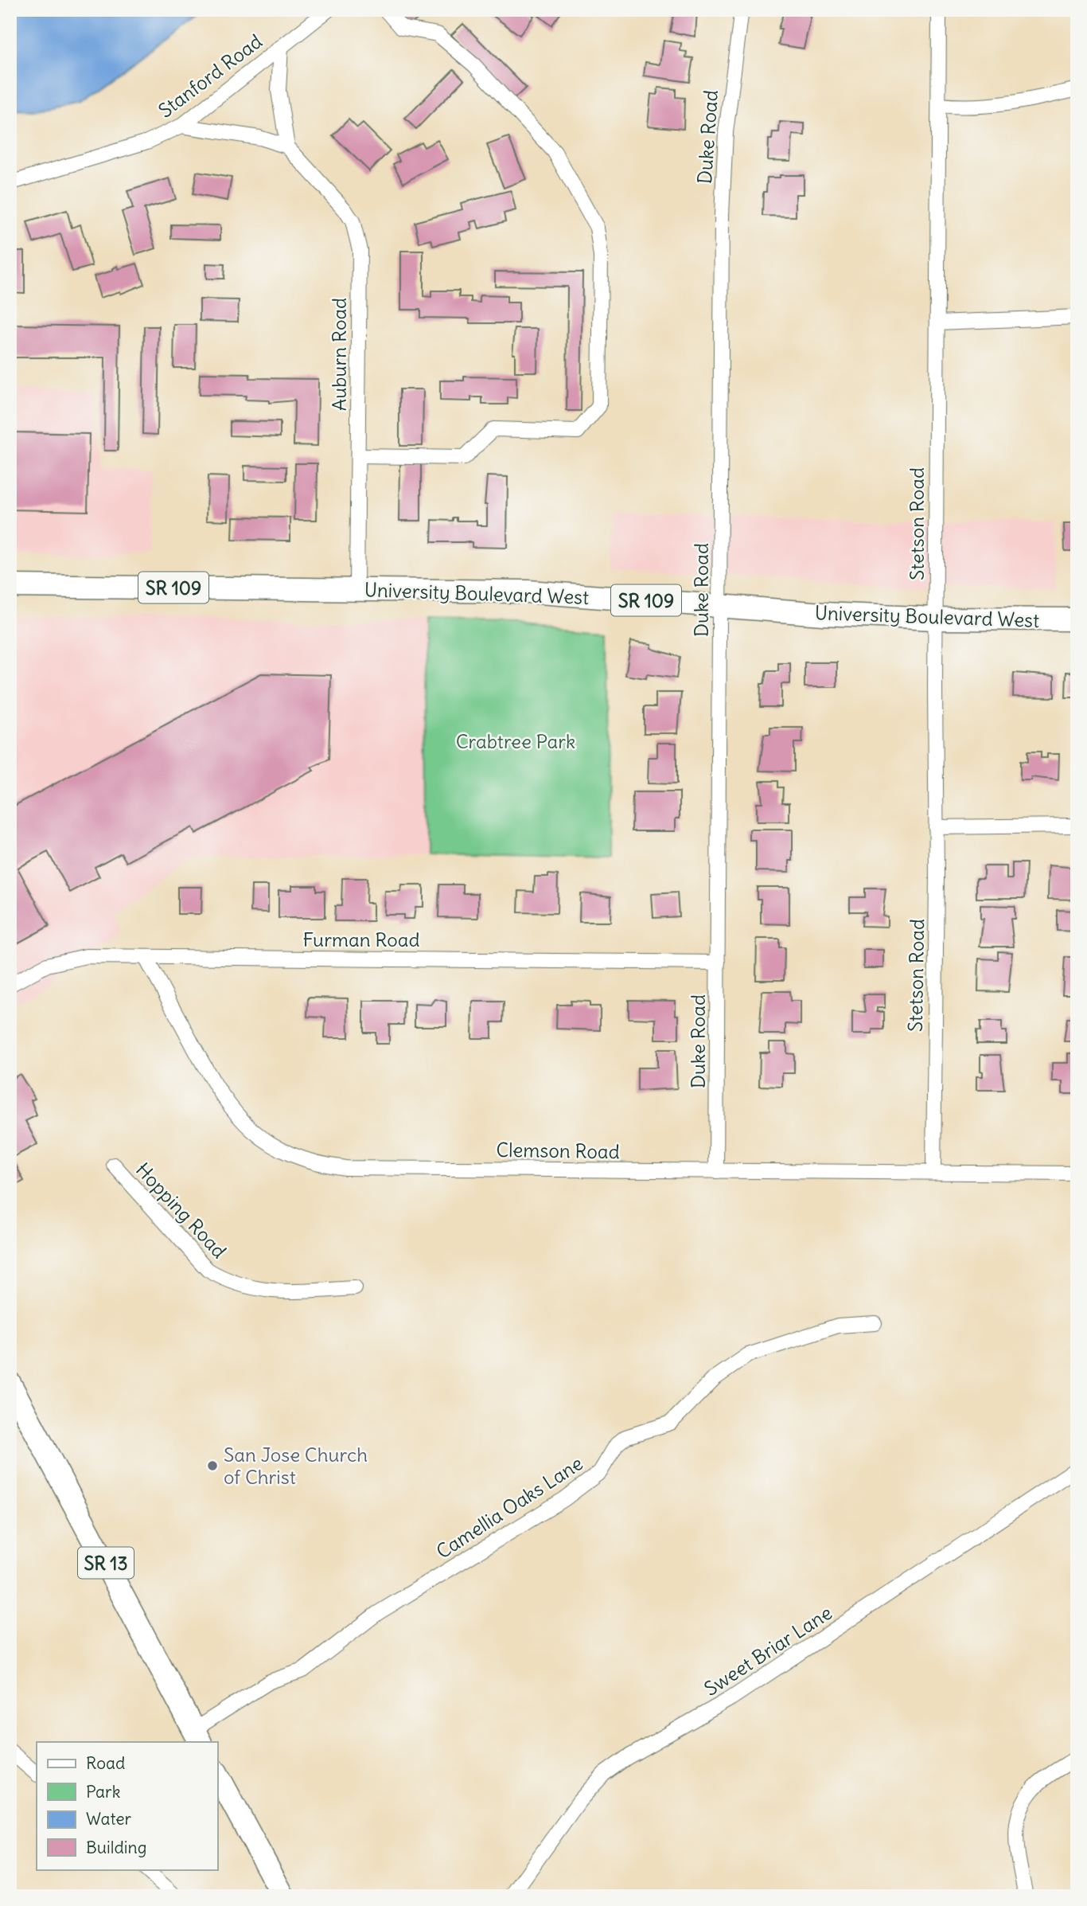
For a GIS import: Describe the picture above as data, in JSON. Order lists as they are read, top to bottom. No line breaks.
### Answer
{"streets":{"main road":["SR 109","University Boulevard West","SR 13"],"street":["Stanford Road","Duke Road","Auburn Road","Stetson Road","Furman Road","Clemson Road","Hopping Road","Camellia Oaks Lane","Sweet Briar Lane"]},"crossings":[["Stanford Road","Auburn Road"],["Duke Road","University Boulevard West"],["Duke Road","Furman Road"],["Duke Road","Clemson Road"],["Auburn Road","University Boulevard West"],["Stetson Road","University Boulevard West"],["Stetson Road","Clemson Road"],["Furman Road","Clemson Road"],["Camellia Oaks Lane","SR 13"]],"parks":["Crabtree Park"],"places":["San Jose Church of Christ"],"legend":["Road","Park","Water","Building"]}
